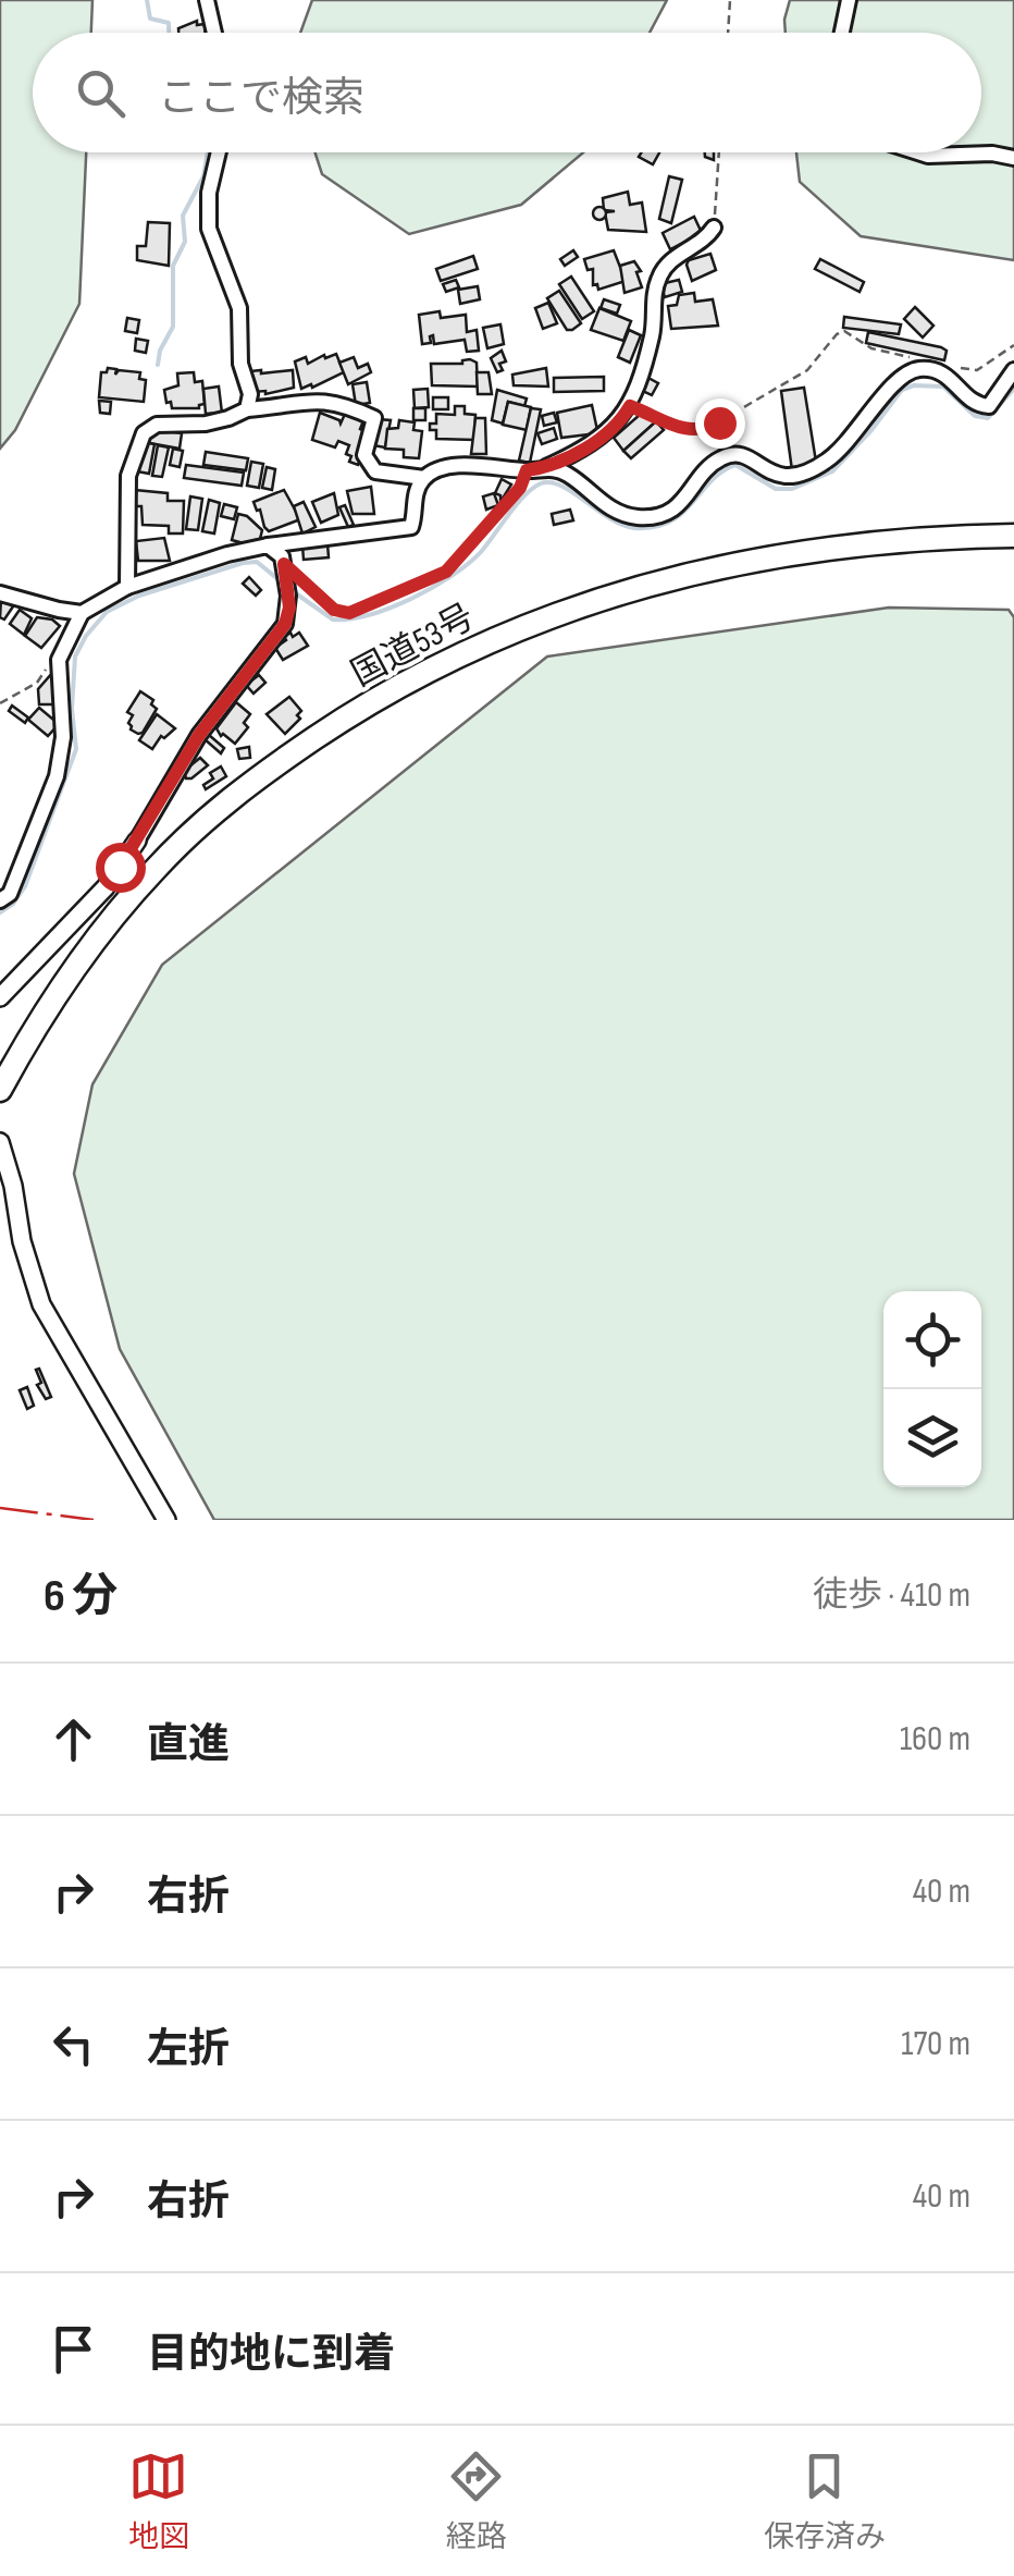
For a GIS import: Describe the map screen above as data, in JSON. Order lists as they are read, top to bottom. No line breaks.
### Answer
{"streets":{"highway":["国道53号"]},"page":{"search":"ここで検索","heading":["6 分","徒歩 · 410 m"],"list":[["直進","160 m"],["右折","40 m"],["左折","170 m"],["右折","40 m"],"目的地に到着"],"nav":["地図","経路","保存済み"]}}
